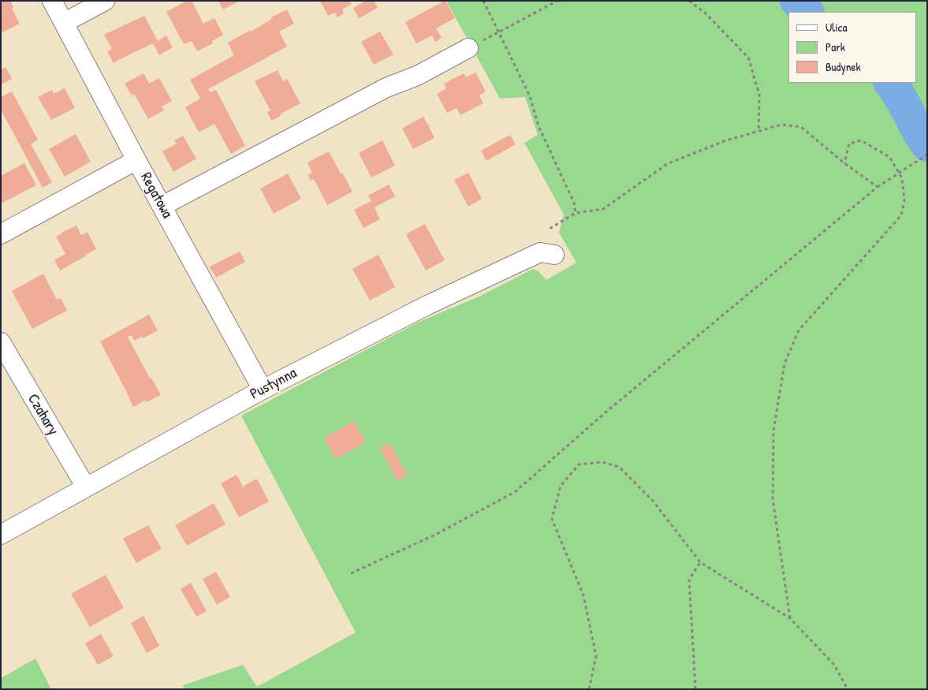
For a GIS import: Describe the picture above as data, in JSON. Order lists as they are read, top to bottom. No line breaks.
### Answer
{"streets":{"street":["Regatowa","Pustynna","Czahary"]},"crossings":[["Regatowa","Pustynna"],["Pustynna","Czahary"]],"legend":["Ulica","Park","Budynek"]}
